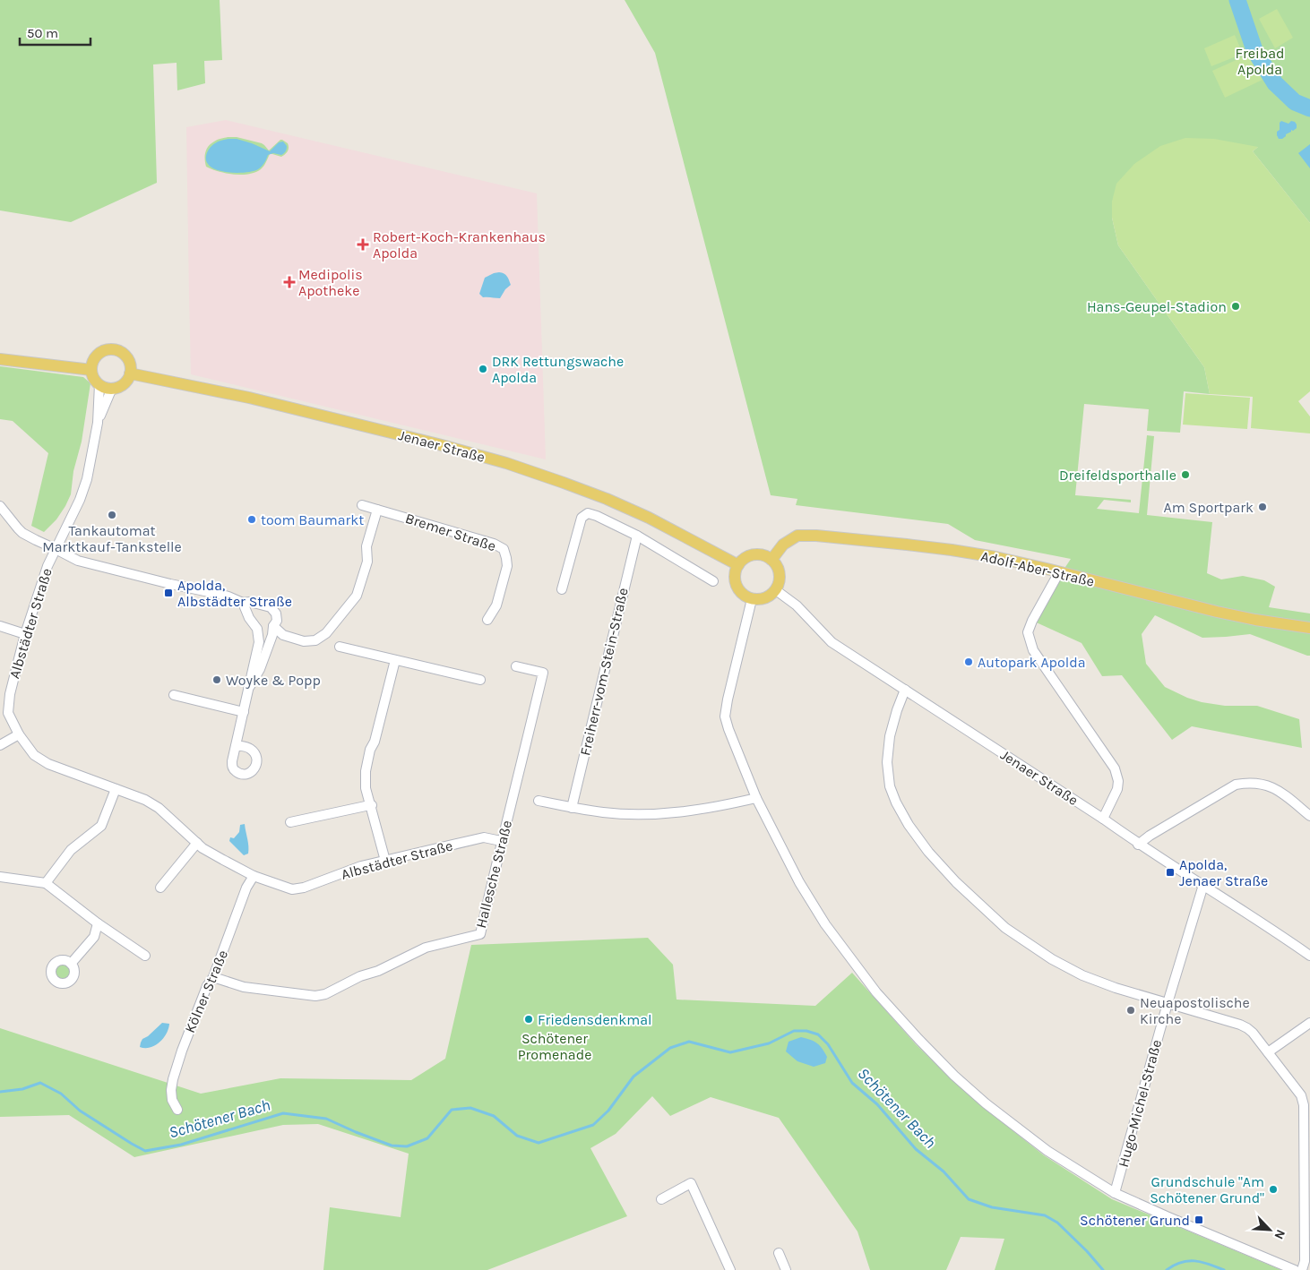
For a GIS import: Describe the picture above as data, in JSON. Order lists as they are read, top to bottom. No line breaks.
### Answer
{"streets":{"main road":["Jenaer Straße","Adolf-Aber-Straße"],"street":["Bremer Straße","Albstädter Straße","Freiherr-vom-Stein-Straße","Hallesche Straße","Kölner Straße","Hugo-Michel-Straße"]},"crossings":[["Jenaer Straße","Adolf-Aber-Straße"],["Jenaer Straße","Albstädter Straße"],["Jenaer Straße","Hugo-Michel-Straße"],["Albstädter Straße","Hallesche Straße"],["Albstädter Straße","Kölner Straße"],["Hallesche Straße","Kölner Straße"]],"water":["Schötener Bach"],"parks":["Freibad Apolda","Schötener Promenade"],"places":{"health":["Robert-Koch-Krankenhaus Apolda","Medipolis Apotheke"],"other":["Hans-Geupel-Stadion","DRK Rettungswache Apolda","Dreifeldsporthalle","Am Sportpark","Tankautomat Marktkauf-Tankstelle","toom Baumarkt","Autopark Apolda","Woyke & Popp","Neuapostolische Kirche","Friedensdenkmal","Grundschule \"Am Schötener Grund\""],"transit":["Apolda, Albstädter Straße","Apolda, Jenaer Straße","Schötener Grund"]},"scale_bar":"50 m","north":"bottom right"}
